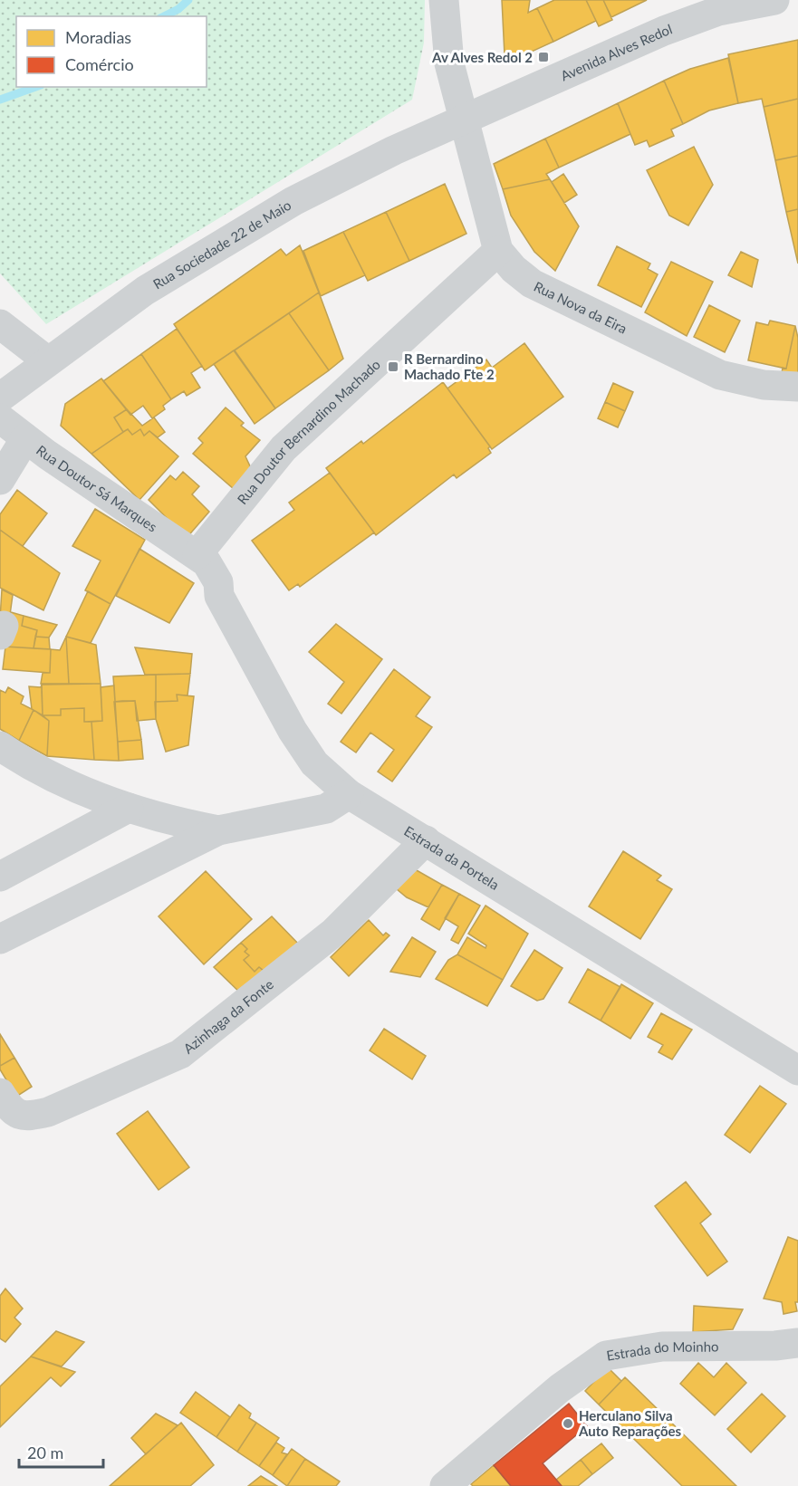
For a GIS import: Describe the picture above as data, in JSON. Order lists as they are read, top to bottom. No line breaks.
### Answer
{"streets":{"street":["Avenida Alves Redol","Rua Sociedade 22 de Maio","Rua Nova da Eira","Rua Doutor Bernardino Machado","Rua Doutor Sá Marques","Estrada da Portela","Azinhaga da Fonte","Estrada do Moinho"]},"crossings":[["Avenida Alves Redol","Rua Sociedade 22 de Maio"],["Avenida Alves Redol","Rua Nova da Eira"],["Rua Sociedade 22 de Maio","Rua Nova da Eira"],["Rua Nova da Eira","Rua Doutor Bernardino Machado"],["Rua Doutor Bernardino Machado","Rua Doutor Sá Marques"],["Rua Doutor Bernardino Machado","Estrada da Portela"],["Rua Doutor Sá Marques","Estrada da Portela"],["Estrada da Portela","Azinhaga da Fonte"]],"places":{"transit":["Av Alves Redol 2","R Bernardino Machado Fte 2"],"other":["Herculano Silva Auto Reparações"]},"legend":["Moradias","Comércio"],"scale_bar":"20 m"}
